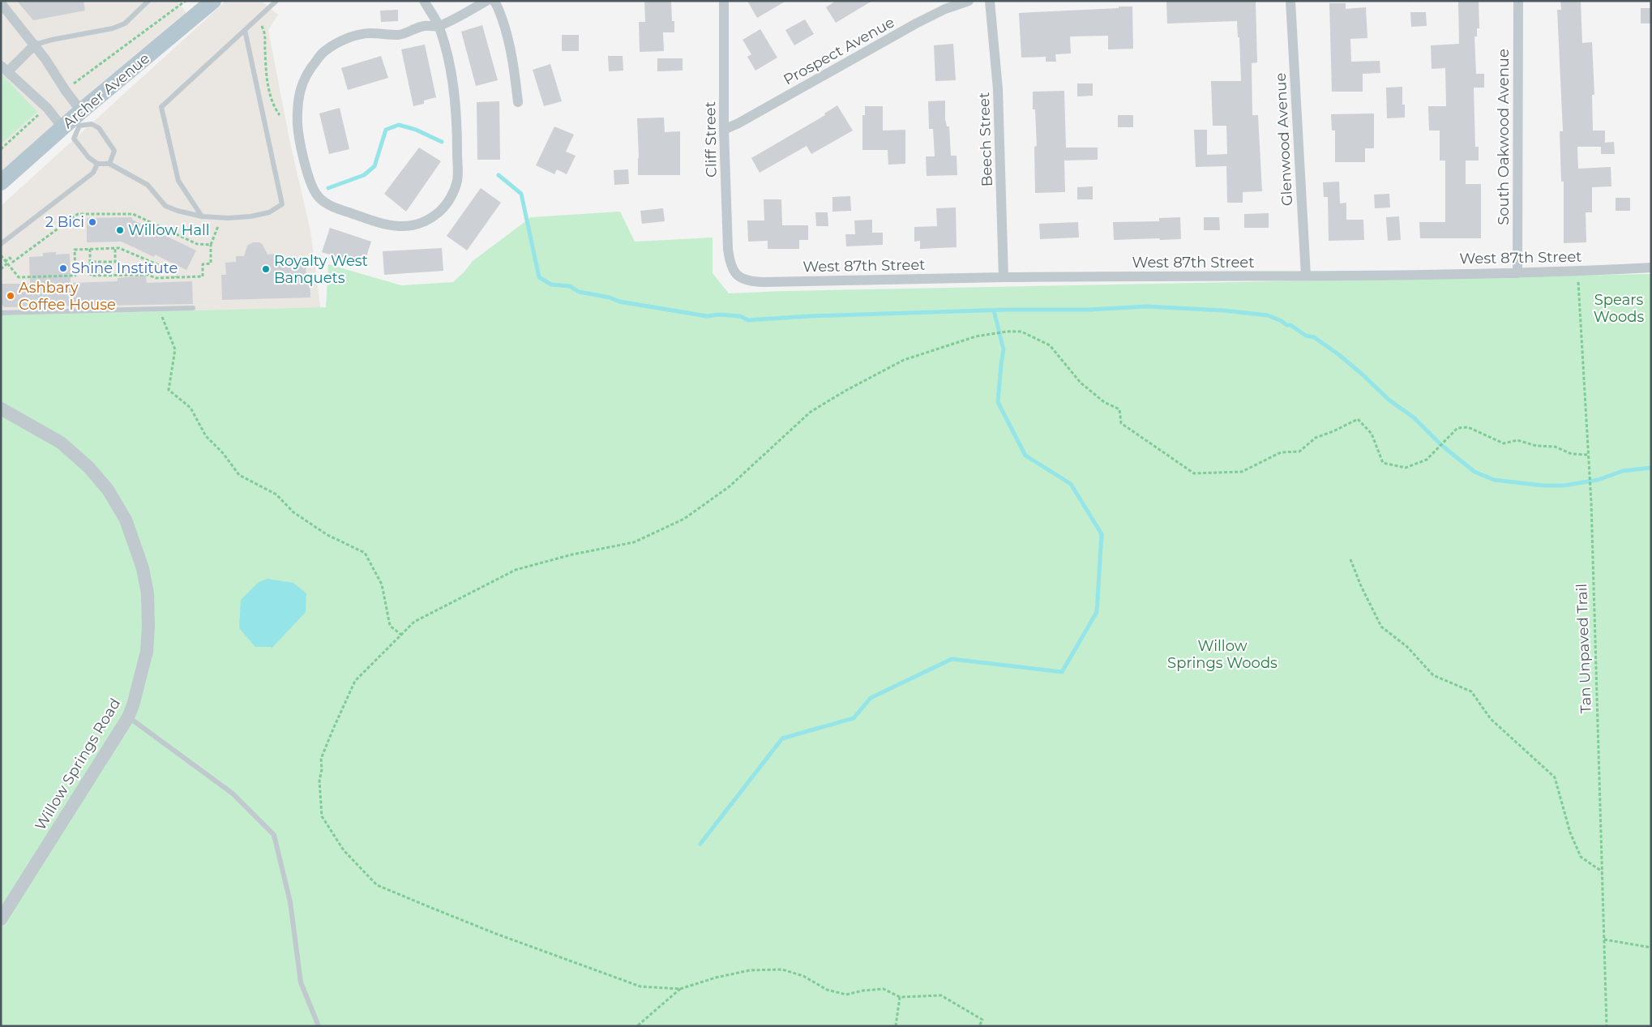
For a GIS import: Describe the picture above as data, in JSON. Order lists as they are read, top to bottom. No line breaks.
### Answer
{"streets":{"main road":["Archer Avenue"],"street":["Prospect Avenue","South Oakwood Avenue","Cliff Street","Beech Street","Glenwood Avenue","West 87th Street","Willow Springs Road"],"path":["Tan Unpaved Trail"]},"crossings":[["Prospect Avenue","Cliff Street"],["South Oakwood Avenue","West 87th Street"],["Cliff Street","West 87th Street"],["Beech Street","West 87th Street"],["Glenwood Avenue","West 87th Street"],["West 87th Street","Tan Unpaved Trail"]],"parks":["Spears Woods","Willow Springs Woods"],"places":["2 Bici","Willow Hall","Shine Institute","Royalty West Banquets","Ashbary Coffee House"]}
